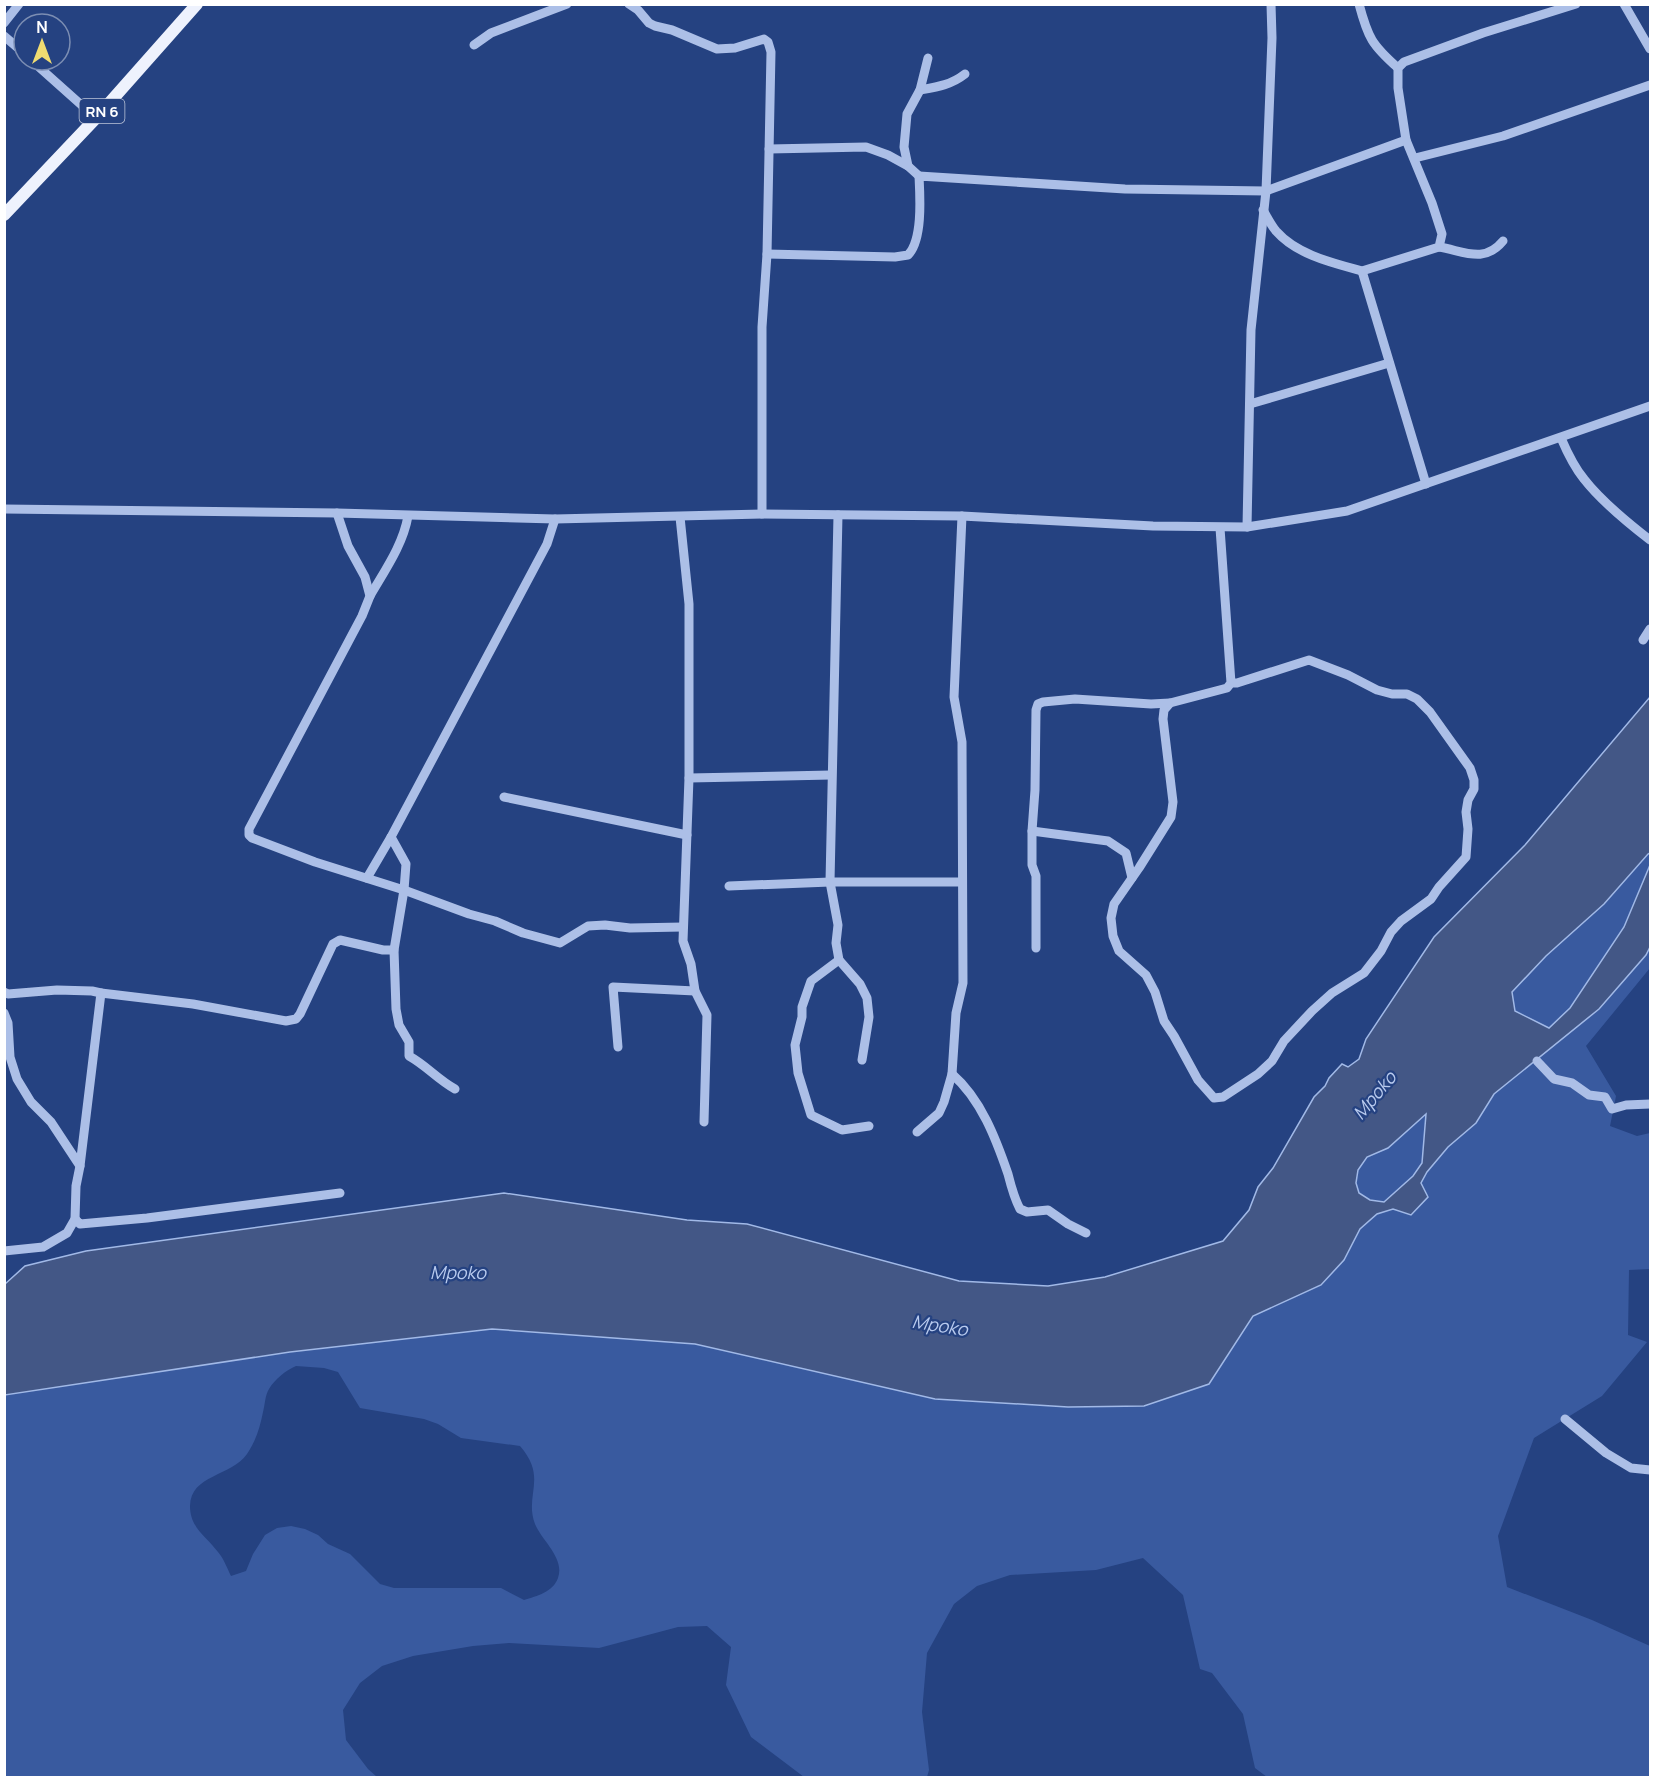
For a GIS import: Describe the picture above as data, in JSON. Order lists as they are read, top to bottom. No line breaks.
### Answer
{"streets":{"main road":["RN 6"]},"water":["Mpoko"],"north":"top"}
